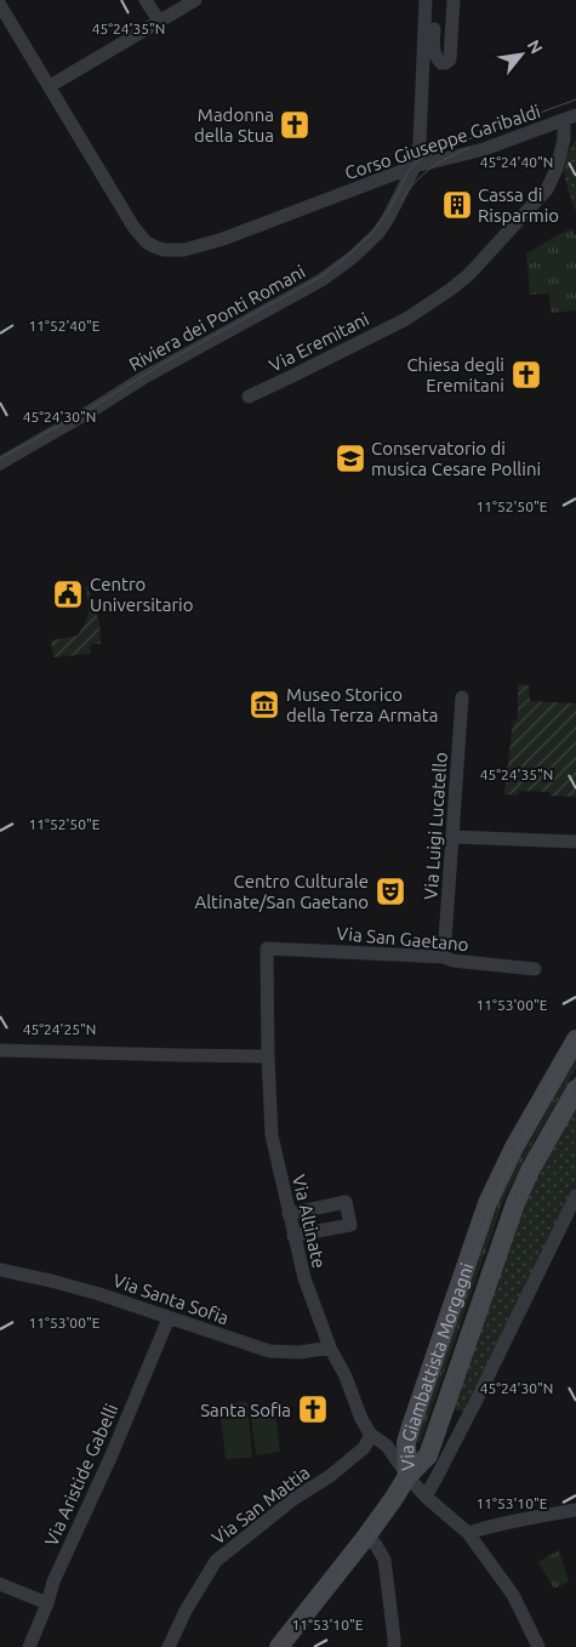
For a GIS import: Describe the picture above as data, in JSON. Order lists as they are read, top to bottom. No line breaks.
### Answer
{"streets":{"street":["Corso Giuseppe Garibaldi","Riviera dei Ponti Romani","Via Eremitani","Via Luigi Lucatello","Via San Gaetano","Via Altinate","Via Santa Sofia","Via Giambattista Morgagni","Via Aristide Gabelli","Via San Mattia"]},"crossings":[["Corso Giuseppe Garibaldi","Riviera dei Ponti Romani"],["Corso Giuseppe Garibaldi","Via Eremitani"],["Via Luigi Lucatello","Via San Gaetano"],["Via San Gaetano","Via Altinate"],["Via Altinate","Via Santa Sofia"],["Via Altinate","Via Giambattista Morgagni"],["Via Altinate","Via San Mattia"],["Via Santa Sofia","Via Aristide Gabelli"]],"places":{"church":["Madonna della Stua","Chiesa degli Eremitani","Santa Sofia"],"building":["Cassa di Risparmio"],"school or university":["Conservatorio di musica Cesare Pollini"],"public building":["Centro Universitario"],"museum":["Museo Storico della Terza Armata"],"theatre":["Centro Culturale Altinate/San Gaetano"]},"north":"top right","coordinates":["45°24'35\"N","45°24'40\"N","11°52'40\"E","45°24'30\"N","11°52'50\"E","11°53'00\"E","45°24'25\"N","11°53'10\"E"]}
